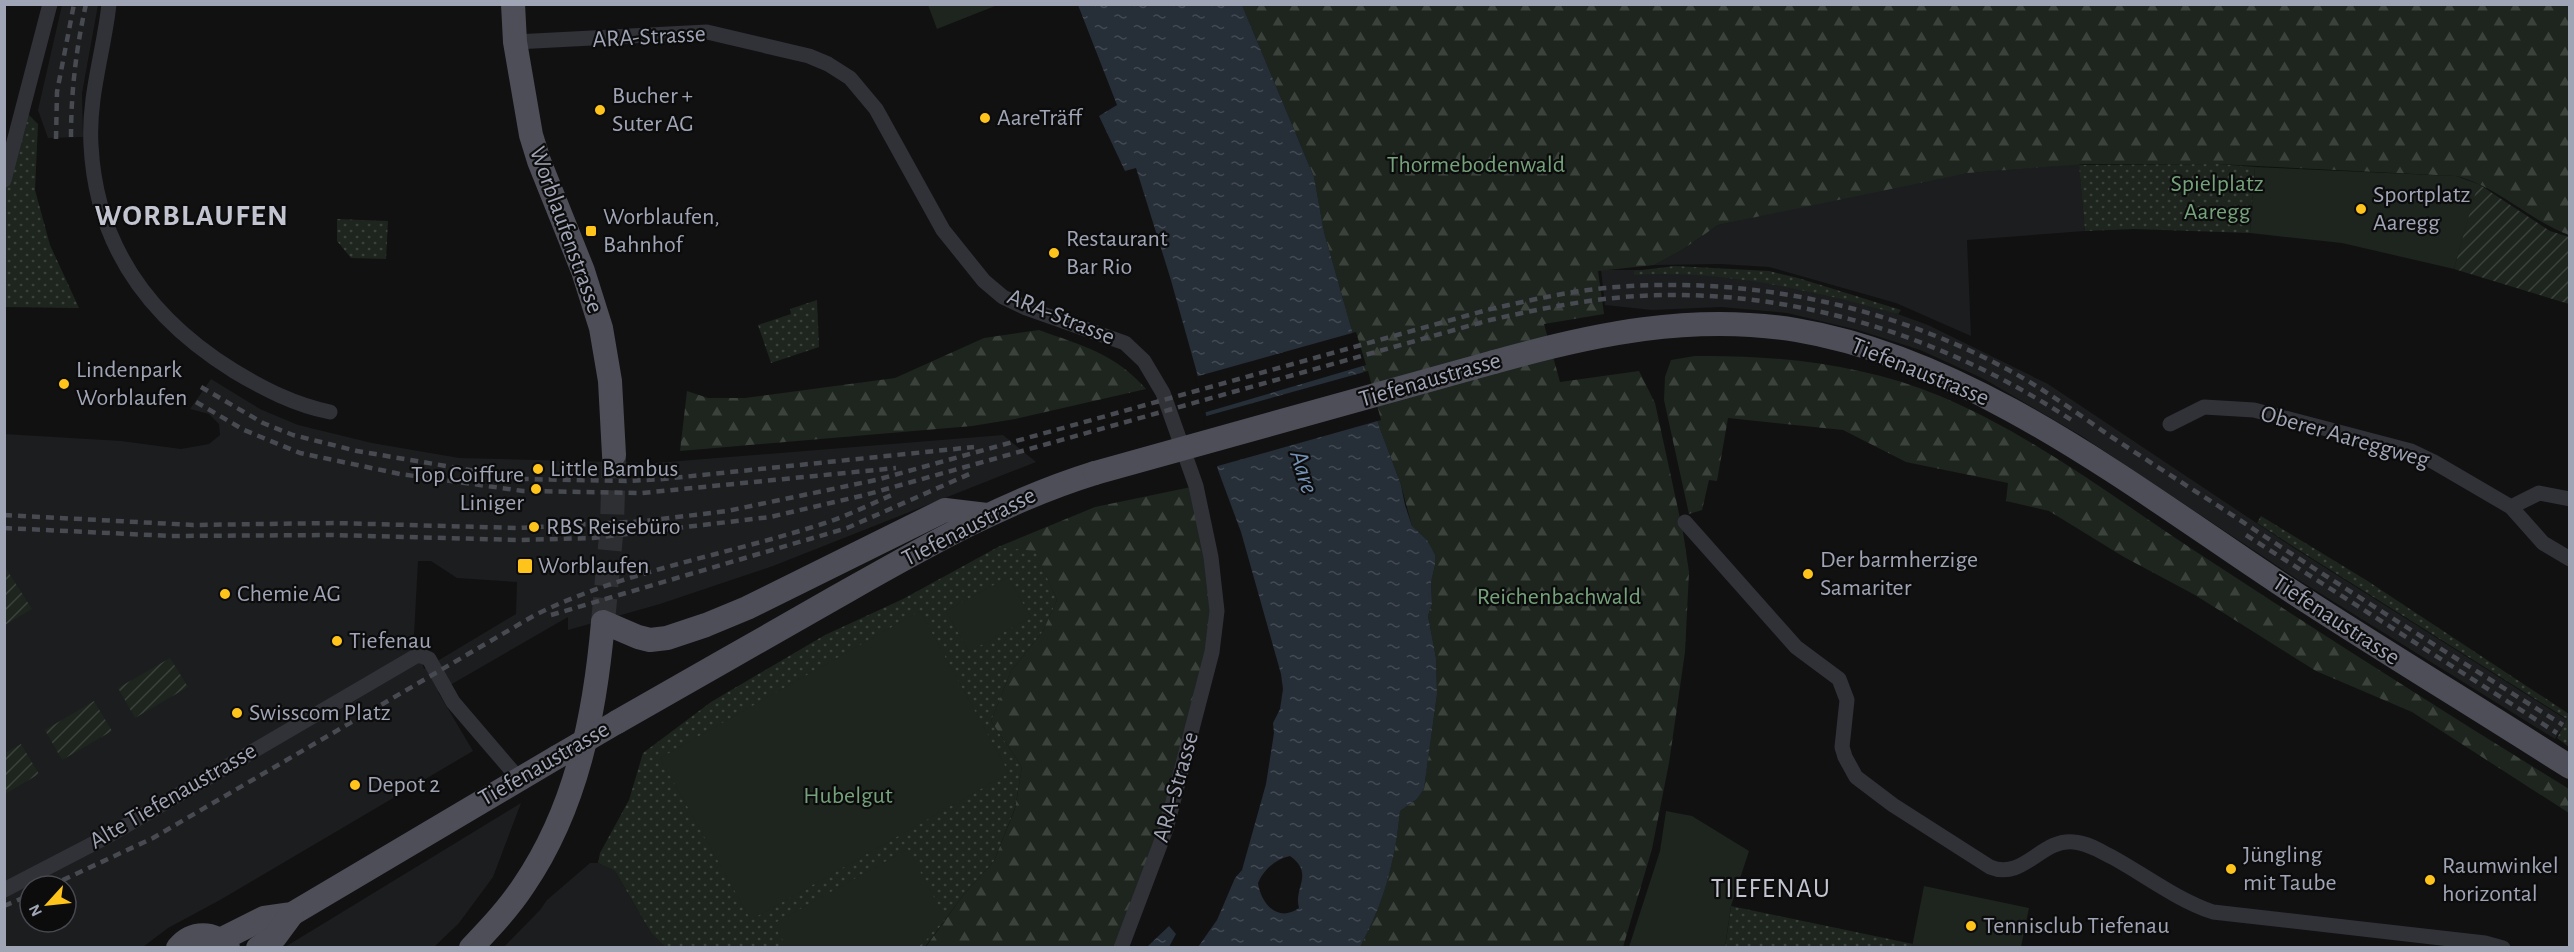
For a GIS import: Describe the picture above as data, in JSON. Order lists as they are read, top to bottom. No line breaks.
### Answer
{"streets":{"main road":["Worblaufenstrasse","Tiefenaustrasse"],"street":["ARA-Strasse","Oberer Aareggweg","Alte Tiefenaustrasse"]},"crossings":[["ARA-Strasse","Worblaufenstrasse"],["Tiefenaustrasse","Alte Tiefenaustrasse"]],"districts":["WORBLAUFEN","TIEFENAU"],"water":["Aare"],"parks":["Thormebodenwald","Spielplatz Aaregg","Reichenbachwald","Hubelgut"],"places":{"other":["Bucher + Suter AG","AareTräff","Sportplatz Aaregg","Restaurant Bar Rio","Lindenpark Worblaufen","Little Bambus","Top Coiffure Liniger","RBS Reisebüro","Der barmherzige Samariter","Chemie AG","Tiefenau","Swisscom Platz","Depot 2","Jüngling mit Taube","Raumwinkel horizontal","Tennisclub Tiefenau"],"transit":["Worblaufen, Bahnhof","Worblaufen"]},"north":"bottom left"}
